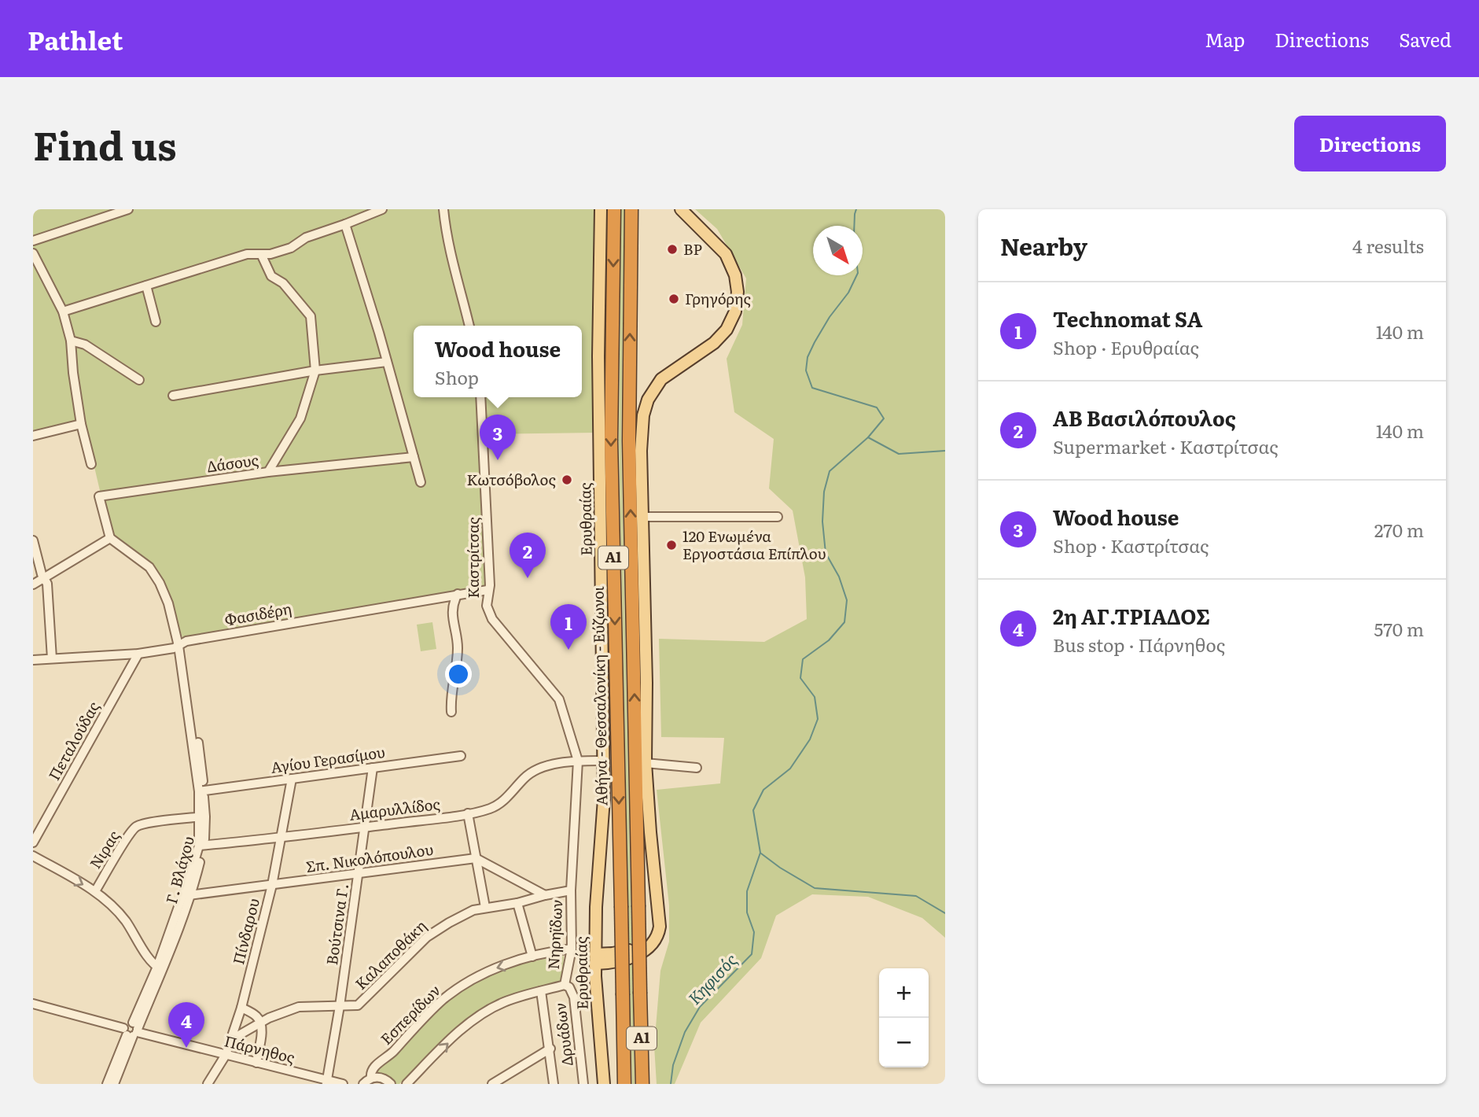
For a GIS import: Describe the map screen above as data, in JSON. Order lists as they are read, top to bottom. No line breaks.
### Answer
{"streets":{"highway":["Α1","Αθήνα - Θεσσαλονίκη - Εύζωνοι"],"main road":["Ερυθραίας"],"street":["Δάσους","Καστρίτσας","Φασιδέρη","Πεταλούδας","Αγίου Γερασίμου","Αμαρυλλίδος","Νιρας","Σπ. Νικολόπουλου","Γ. Βλάχου","Βούτσινα Γ.","Πίνδαρου","Νηρηϊδων","Καλαποθάκη","Εσπερίδων","Δρυάδων","Πάρνηθος"]},"crossings":[["Δάσους","Γ. Βλάχου"],["Ερυθραίας","Αμαρυλλίδος"],["Καστρίτσας","Φασιδέρη"],["Καστρίτσας","Αμαρυλλίδος"],["Καστρίτσας","Νηρηϊδων"],["Φασιδέρη","Πεταλούδας"],["Φασιδέρη","Γ. Βλάχου"],["Αγίου Γερασίμου","Γ. Βλάχου"],["Αγίου Γερασίμου","Βούτσινα Γ."],["Αγίου Γερασίμου","Πίνδαρου"],["Αμαρυλλίδος","Γ. Βλάχου"],["Αμαρυλλίδος","Βούτσινα Γ."],["Αμαρυλλίδος","Πίνδαρου"],["Αμαρυλλίδος","Νηρηϊδων"],["Νιρας","Γ. Βλάχου"],["Σπ. Νικολόπουλου","Γ. Βλάχου"],["Σπ. Νικολόπουλου","Βούτσινα Γ."],["Σπ. Νικολόπουλου","Πίνδαρου"],["Γ. Βλάχου","Πάρνηθος"],["Βούτσινα Γ.","Καλαποθάκη"],["Βούτσινα Γ.","Πάρνηθος"],["Πίνδαρου","Καλαποθάκη"],["Πίνδαρου","Πάρνηθος"],["Νηρηϊδων","Καλαποθάκη"],["Νηρηϊδων","Εσπερίδων"],["Νηρηϊδων","Δρυάδων"]],"one_way":["Εσπερίδων"],"water":["Κηφισός"],"places":["BP","Γρηγόρης","Κωτσόβολος","120 Ενωμένα Εργοστάσια Επίπλου"],"north":"bottom right","page":{"header":"Pathlet","nav":["Map","Directions","Saved"],"title":"Find us","buttons":"Directions","heading":["Nearby","4 results"],"list":[{"mark":"1","name":"Technomat SA","note":"Shop · Ερυθραίας","value":"140 m"},{"mark":"2","name":"ΑΒ Βασιλόπουλος","note":"Supermarket · Καστρίτσας","value":"140 m"},{"mark":"3","name":"Wood house","note":"Shop · Καστρίτσας","value":"270 m"},{"mark":"4","name":"2η ΑΓ.ΤΡΙΑΔΟΣ","note":"Bus stop · Πάρνηθος","value":"570 m"}],"popup":["Wood house","Shop"],"pins":["3","2","1","4"],"map_buttons":["+","−"]}}
